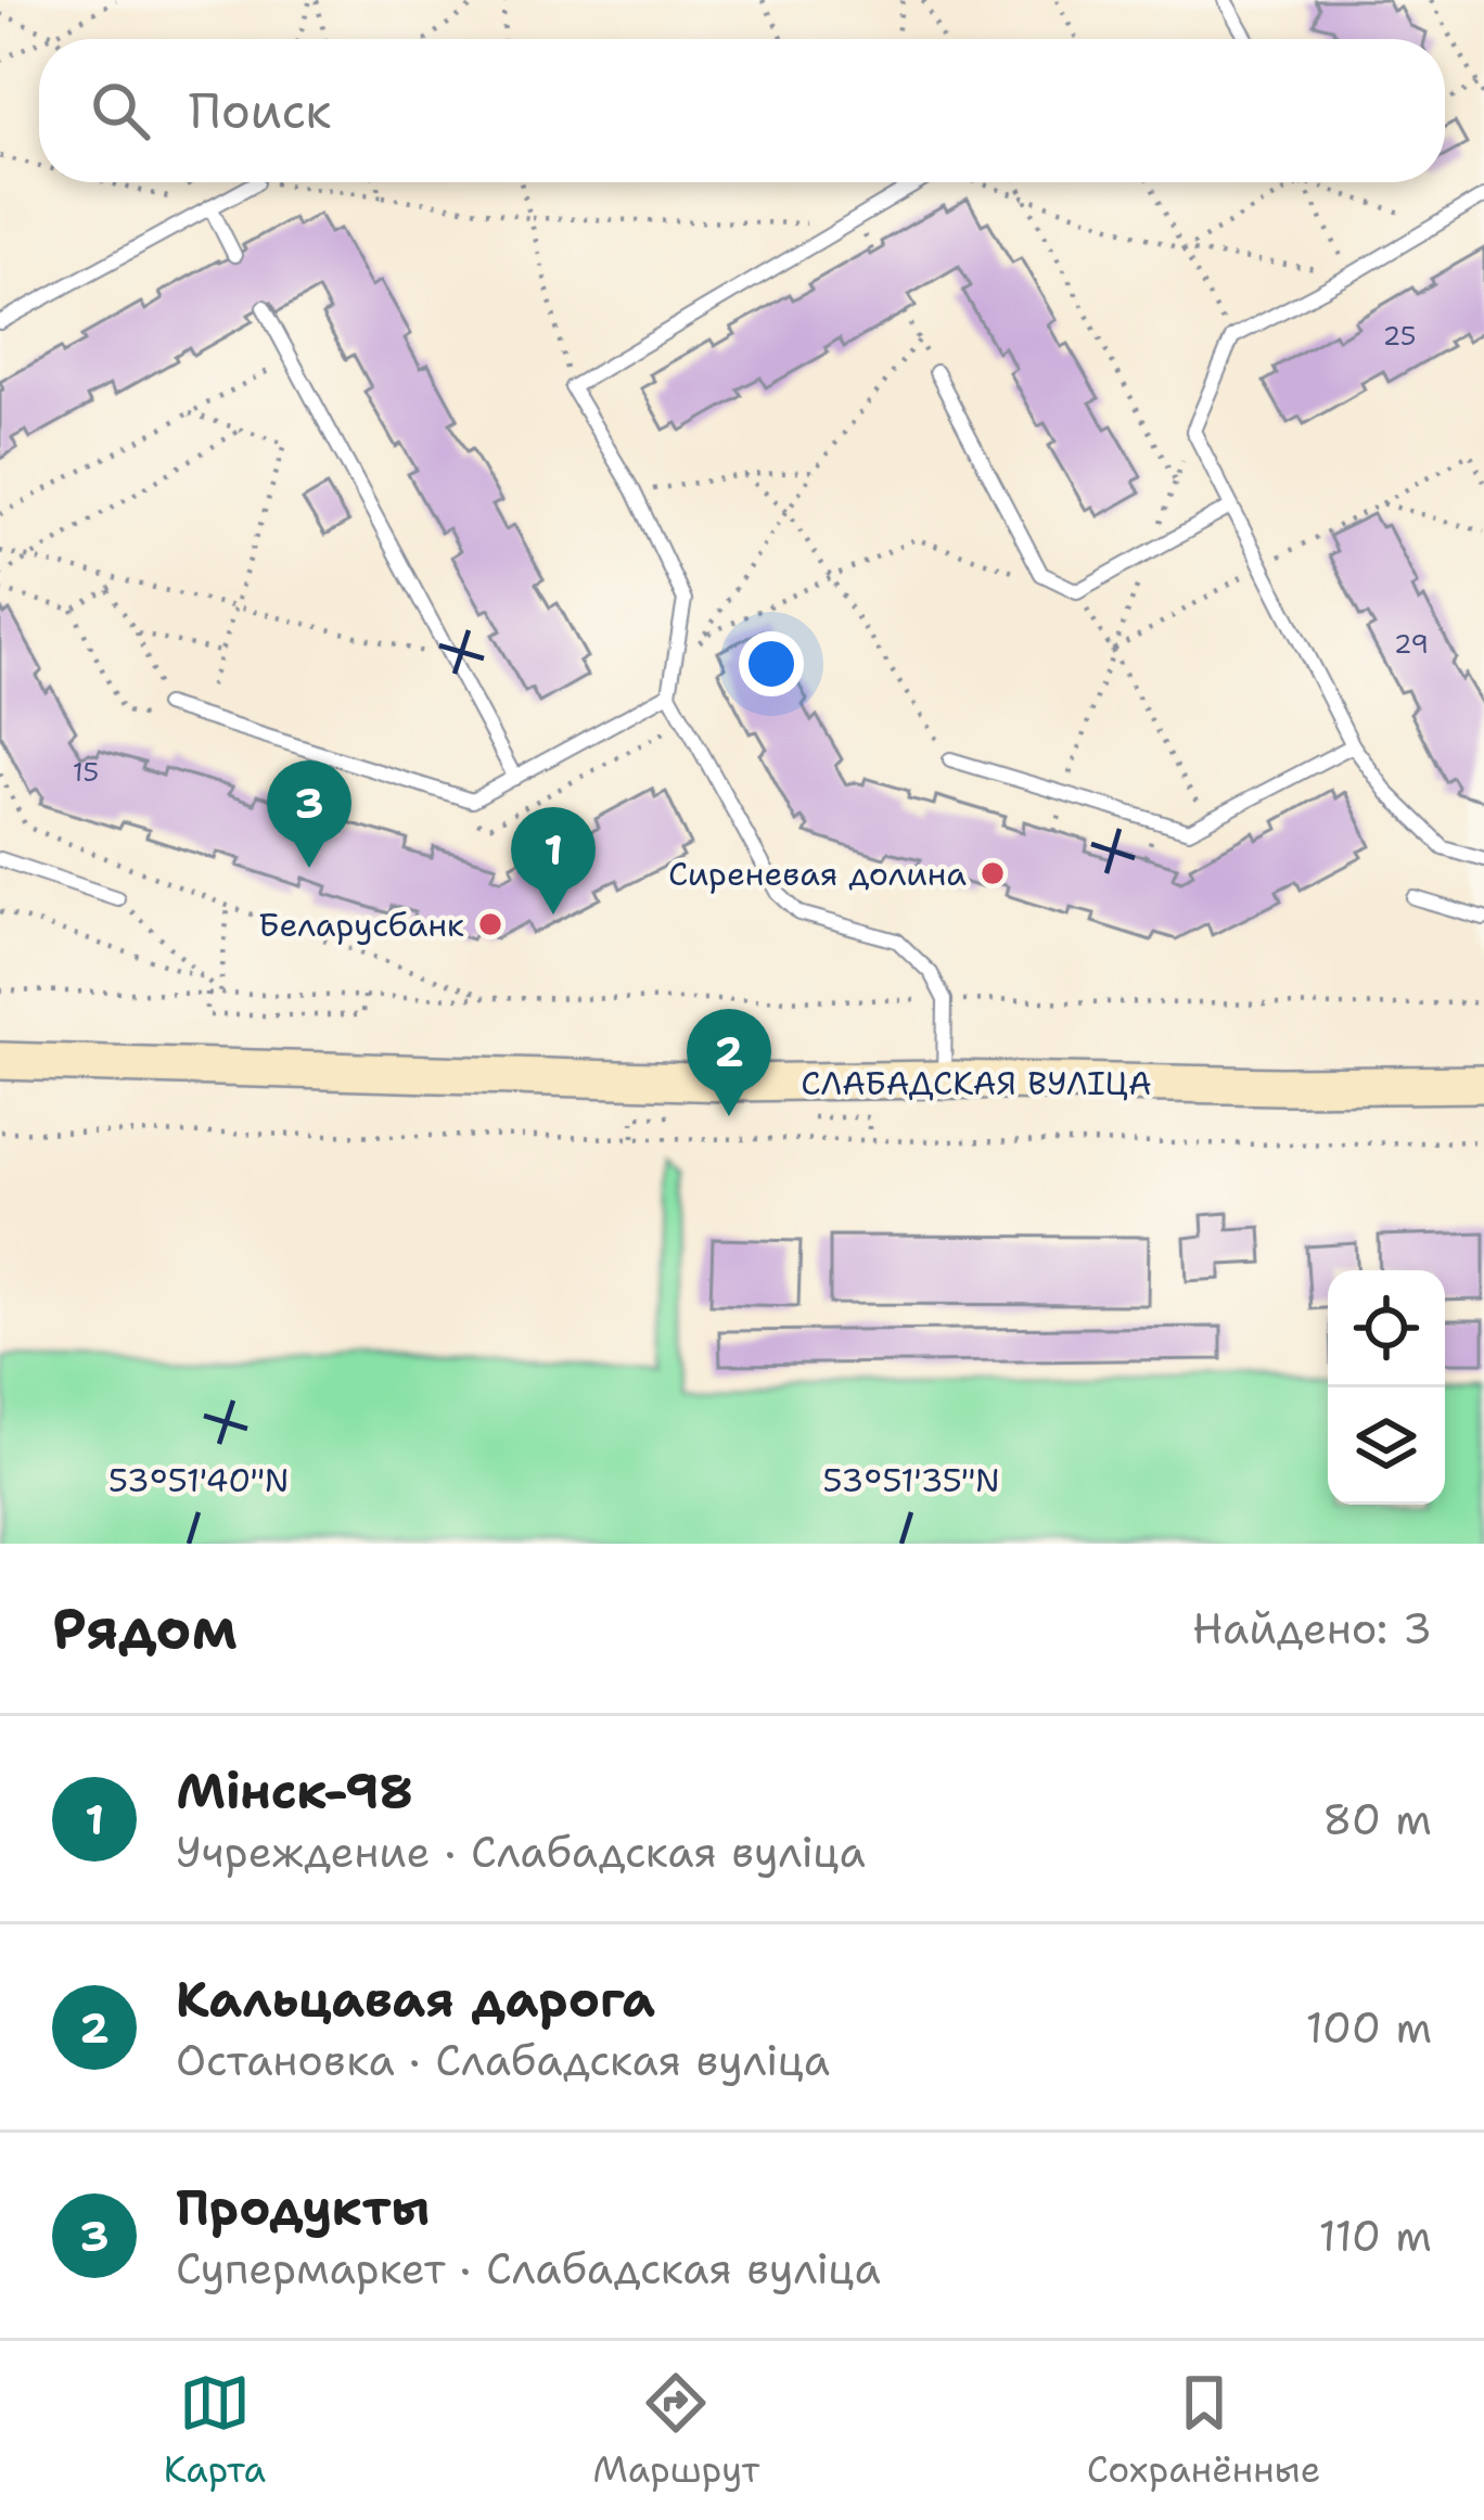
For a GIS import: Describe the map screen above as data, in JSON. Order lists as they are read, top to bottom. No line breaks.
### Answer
{"streets":{"main road":["СЛАБАДСКАЯ ВУЛІЦА"]},"places":["Сиреневая долина","Беларусбанк"],"house_numbers":["25","29","15"],"page":{"search":"Поиск","pins":["3","1","2"],"heading":["Рядом","Найдено: 3"],"list":[{"mark":"1","name":"Мінск-98","note":"Учреждение · Слабадская вуліца","value":"80 m"},{"mark":"2","name":"Кальцавая дарога","note":"Остановка · Слабадская вуліца","value":"100 m"},{"mark":"3","name":"Продукты","note":"Супермаркет · Слабадская вуліца","value":"110 m"}],"nav":["Карта","Маршрут","Сохранённые"]},"coordinates":["53°51'40\"N","53°51'35\"N"]}
